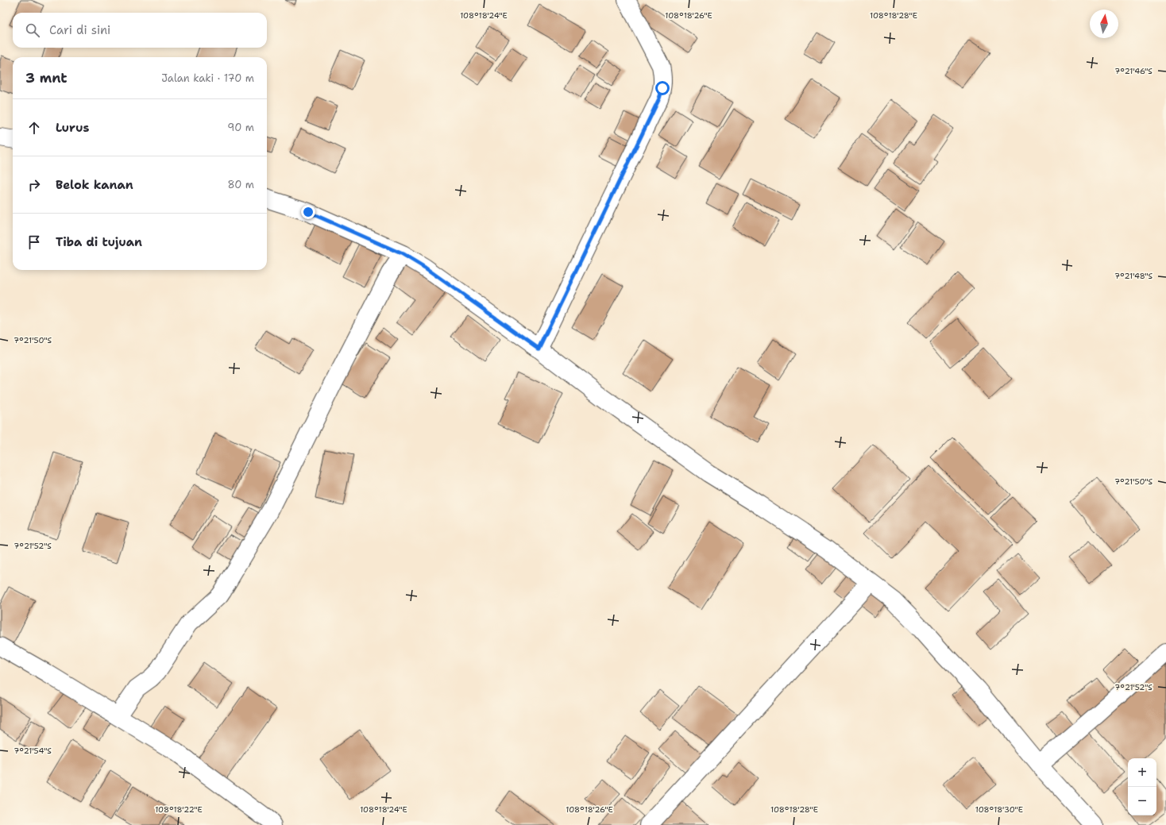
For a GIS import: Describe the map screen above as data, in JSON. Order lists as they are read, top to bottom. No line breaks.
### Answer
{"north":"top","page":{"search":"Cari di sini","heading":["3 mnt","Jalan kaki · 170 m"],"list":[["Lurus","90 m"],["Belok kanan","80 m"],"Tiba di tujuan"],"map_buttons":["+","−"]},"coordinates":["108°18'24\"E","108°18'26\"E","108°18'28\"E","7°21'46\"S","7°21'48\"S","7°21'50\"S","7°21'52\"S","7°21'54\"S","108°18'22\"E","108°18'30\"E"]}
